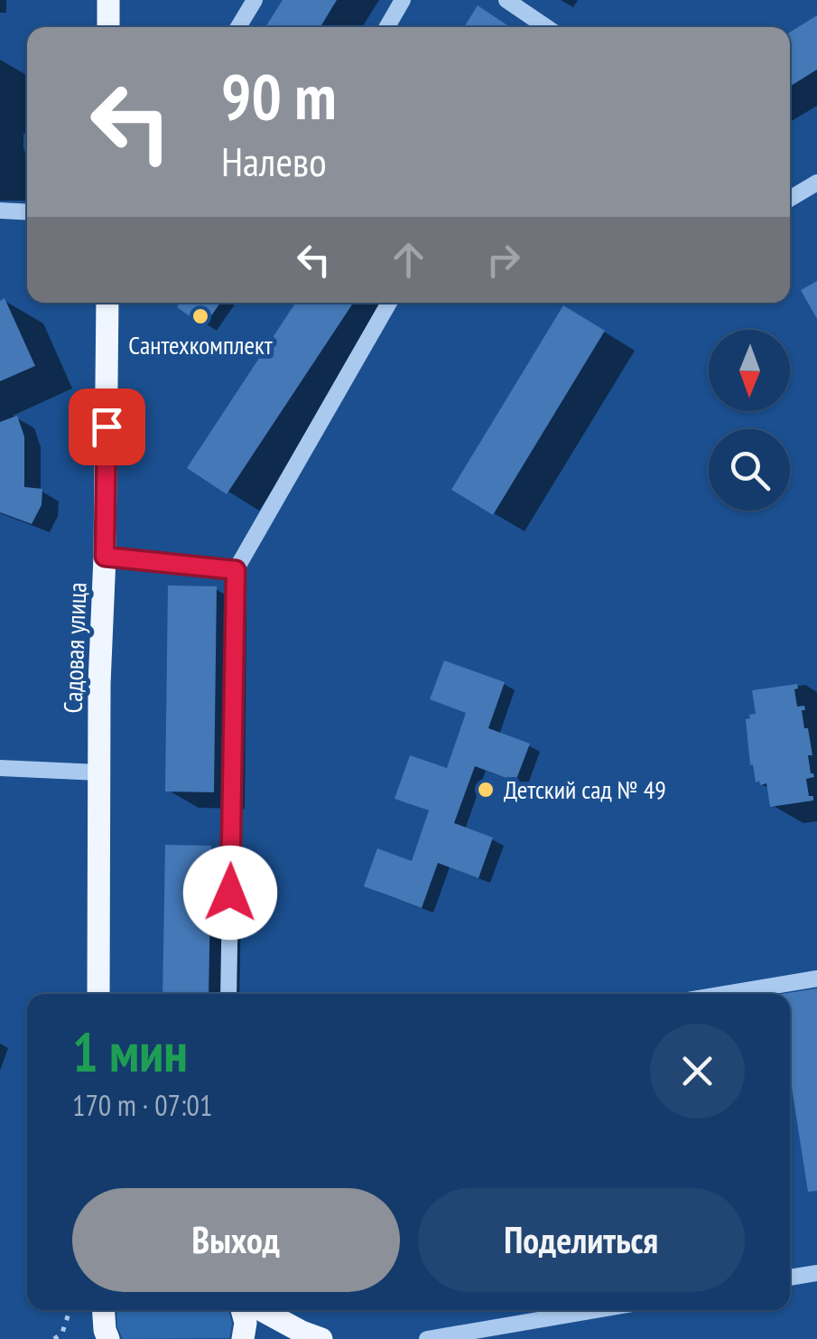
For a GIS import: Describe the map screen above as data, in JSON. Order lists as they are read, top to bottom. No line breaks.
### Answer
{"streets":{"main road":["Садовая улица"]},"places":["Сантехкомплект","Детский сад № 49"],"north":"bottom","page":{"turn":["90 m","Налево"],"heading":["1 мин","170 m · 07:01"],"buttons":["Выход","Поделиться"]}}
